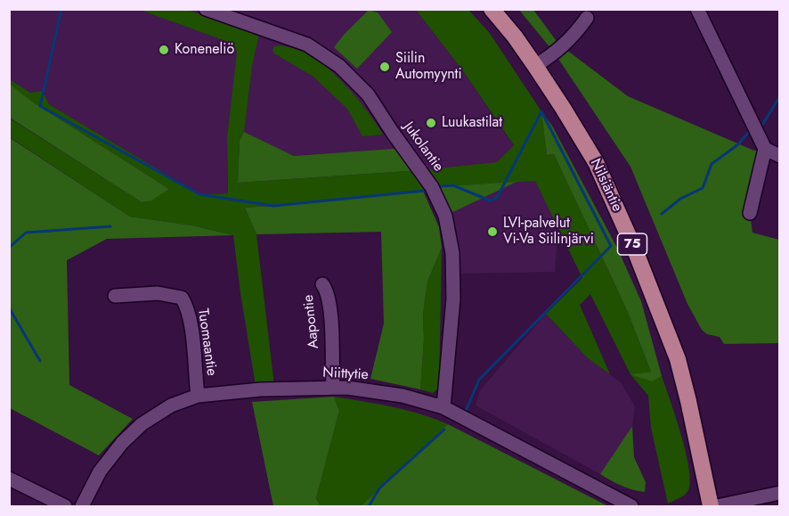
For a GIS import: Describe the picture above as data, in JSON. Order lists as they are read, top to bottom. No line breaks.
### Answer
{"streets":{"main road":["Nilsiäntie","75"],"street":["Jukolantie","Aapontie","Tuomaantie","Niittytie"]},"crossings":[["Jukolantie","Niittytie"],["Aapontie","Niittytie"],["Tuomaantie","Niittytie"]],"places":["Koneneliö","Siilin Automyynti","Luukastilat","LVI-palvelut Vi-Va Siilinjärvi"]}
